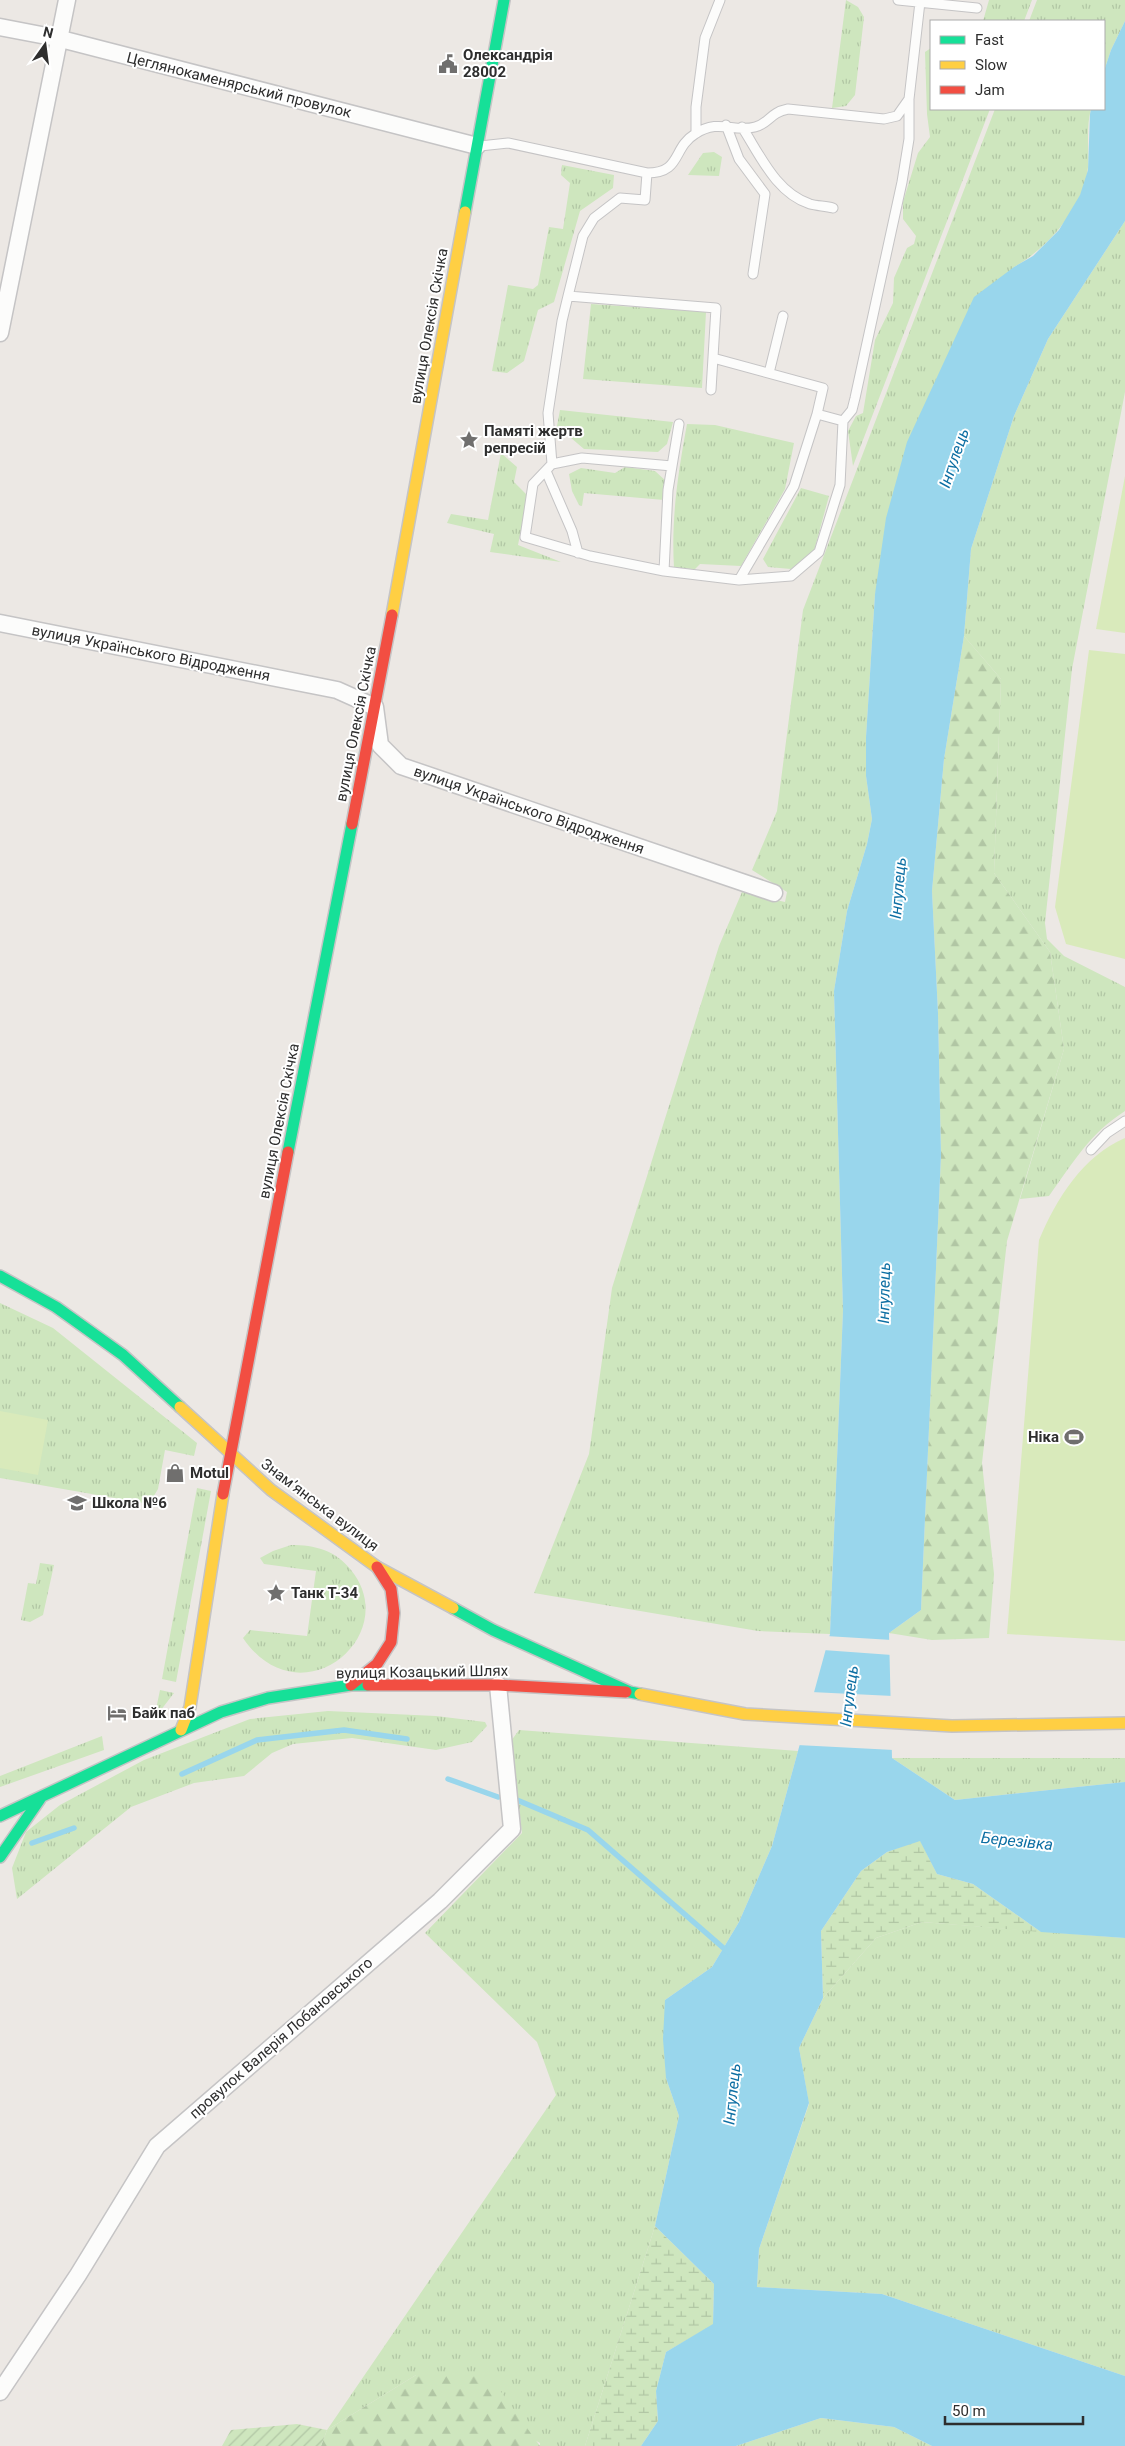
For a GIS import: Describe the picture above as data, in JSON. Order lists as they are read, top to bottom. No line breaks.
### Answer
{"streets":{"main road":["вулиця Олексія Скічка","Знамʼянська вулиця","вулиця Козацький Шлях"],"street":["Цеглянокаменярський провулок","вулиця Українського Відродження","провулок Валерія Лобановського"]},"crossings":[["Цеглянокаменярський провулок","вулиця Олексія Скічка"],["вулиця Олексія Скічка","вулиця Українського Відродження"],["вулиця Олексія Скічка","Знамʼянська вулиця"],["вулиця Олексія Скічка","вулиця Козацький Шлях"],["Знамʼянська вулиця","вулиця Козацький Шлях"],["вулиця Козацький Шлях","провулок Валерія Лобановського"]],"water":["Інгулець","Березівка"],"places":{"public building":["Олександрія 28002"],"place":["Памяті жертв репресій","Танк Т-34"],"sports":["Ніка"],"shop":["Motul"],"school or university":["Школа №6"],"hotel":["Байк паб"]},"legend":["Fast","Slow","Jam"],"scale_bar":"50 m","north":"top"}
